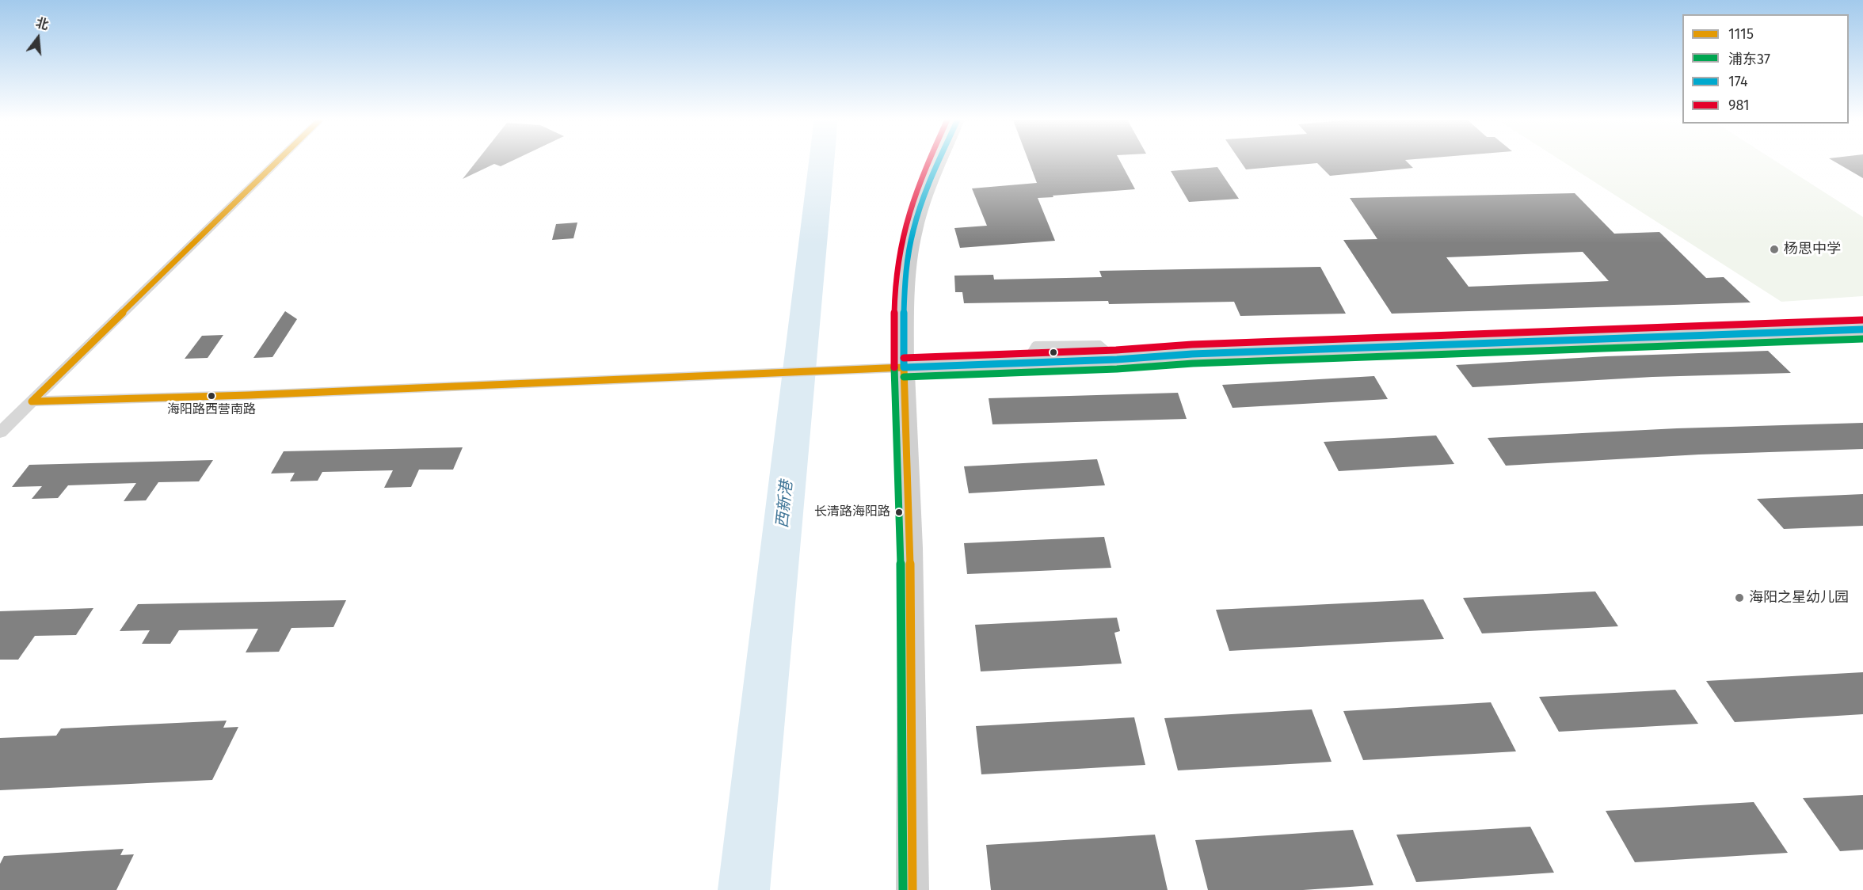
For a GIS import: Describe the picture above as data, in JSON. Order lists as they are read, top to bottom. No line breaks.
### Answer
{"water":["西新港"],"places":["杨思中学","海阳路西营南路","长清路海阳路","海阳之星幼儿园"],"lines":["transit line 1115","transit line 174","transit line 981","transit line 浦东37"],"legend":["1115","浦东37","174","981"],"north":"top"}
